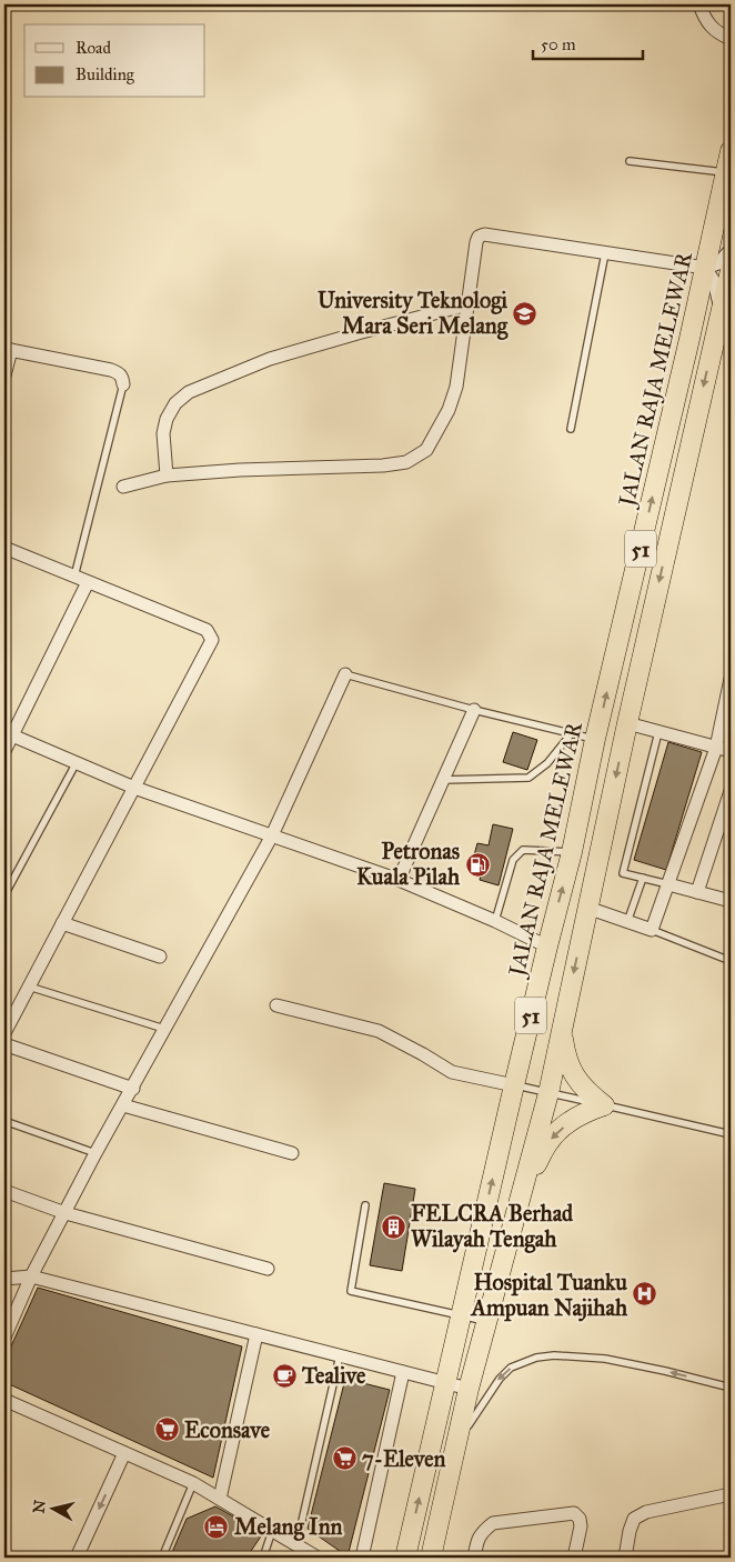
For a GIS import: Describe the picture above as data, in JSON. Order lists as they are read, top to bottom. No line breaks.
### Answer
{"streets":{"highway":["JALAN RAJA MELEWAR","51"]},"places":{"school or university":["University Teknologi Mara Seri Melang"],"fuel station":["Petronas Kuala Pilah"],"building":["FELCRA Berhad Wilayah Tengah"],"hospital":["Hospital Tuanku Ampuan Najihah"],"cafe":["Tealive"],"supermarket":["Econsave","7-Eleven"],"hotel":["Melang Inn"]},"legend":["Road","Building"],"scale_bar":"50 m","north":"left"}
